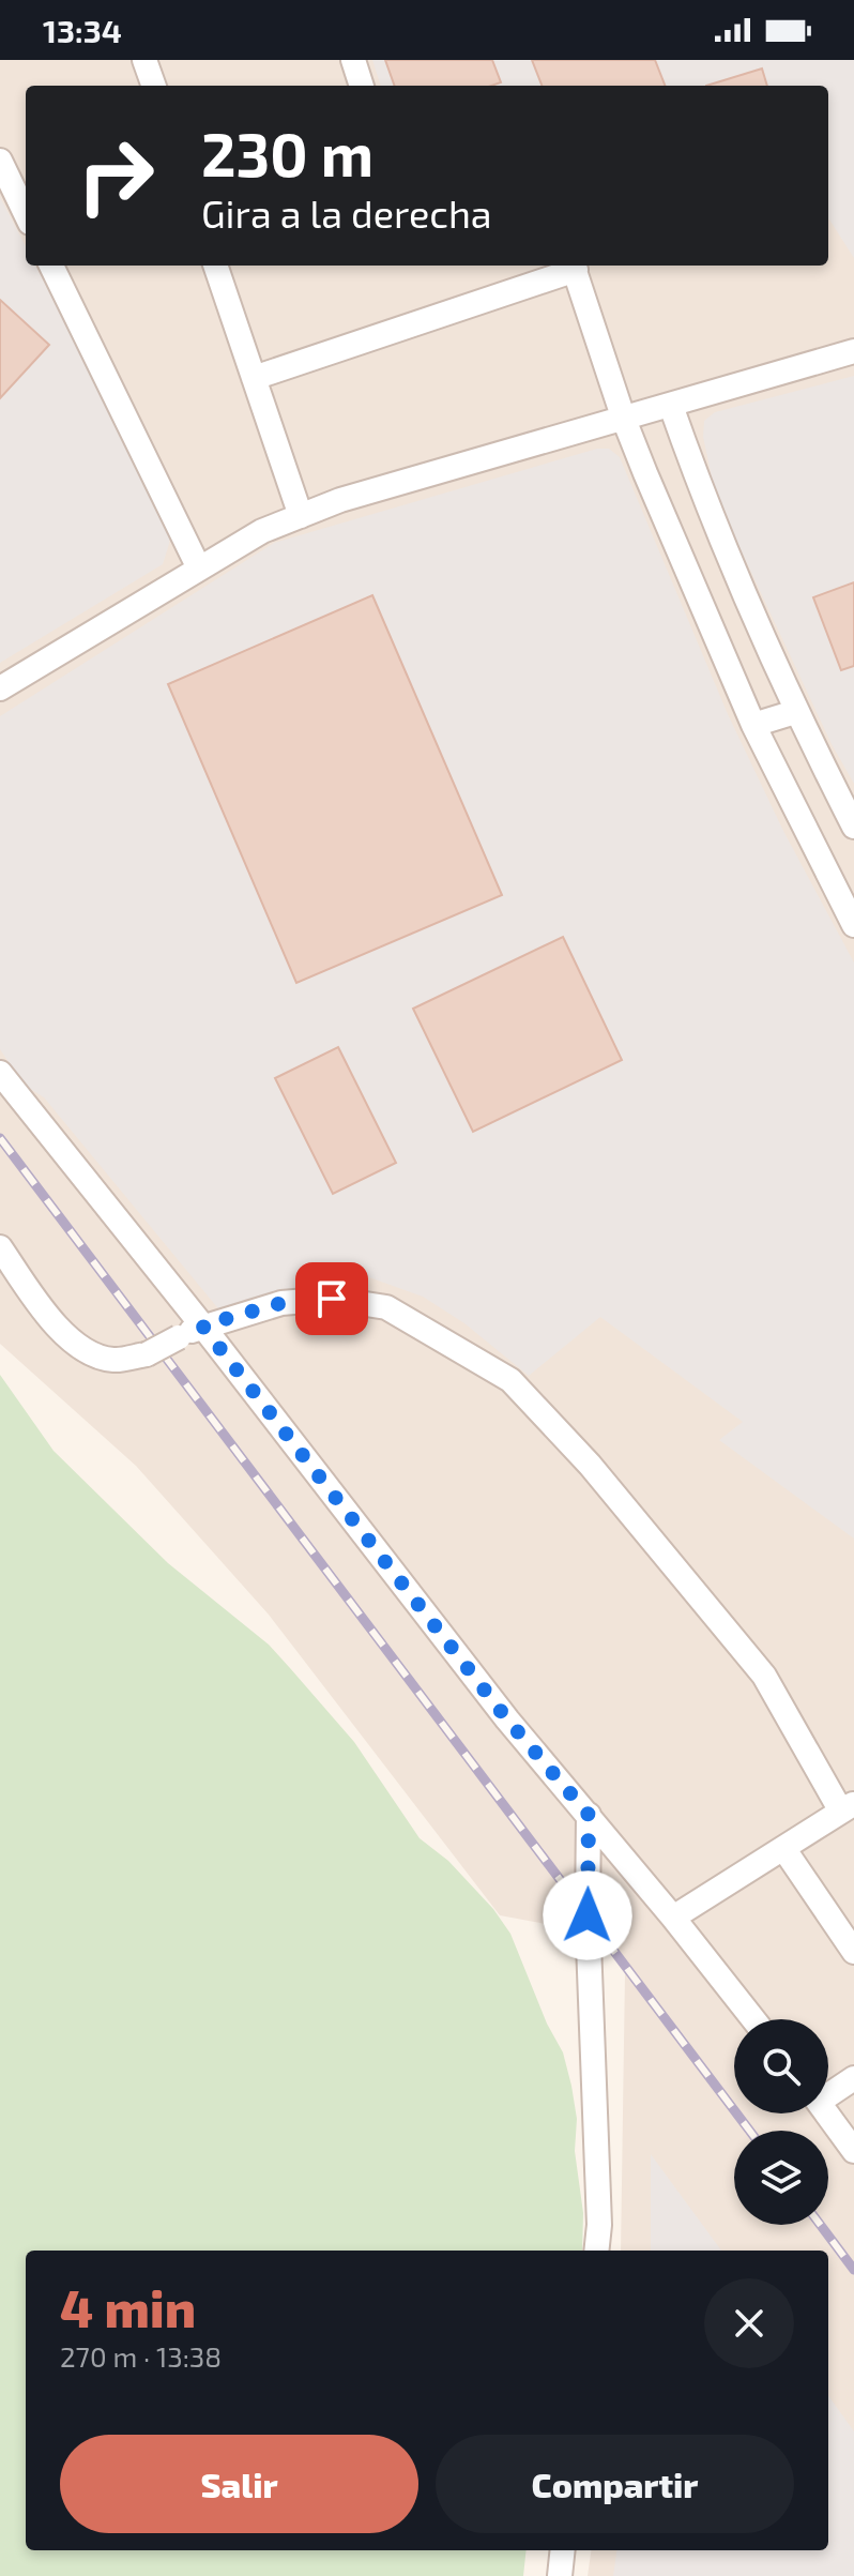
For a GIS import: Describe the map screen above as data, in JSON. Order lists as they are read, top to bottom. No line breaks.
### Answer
{"page":{"status":"13:34","turn":["230 m","Gira a la derecha"],"heading":["4 min","270 m · 13:38"],"buttons":["Salir","Compartir"]}}
